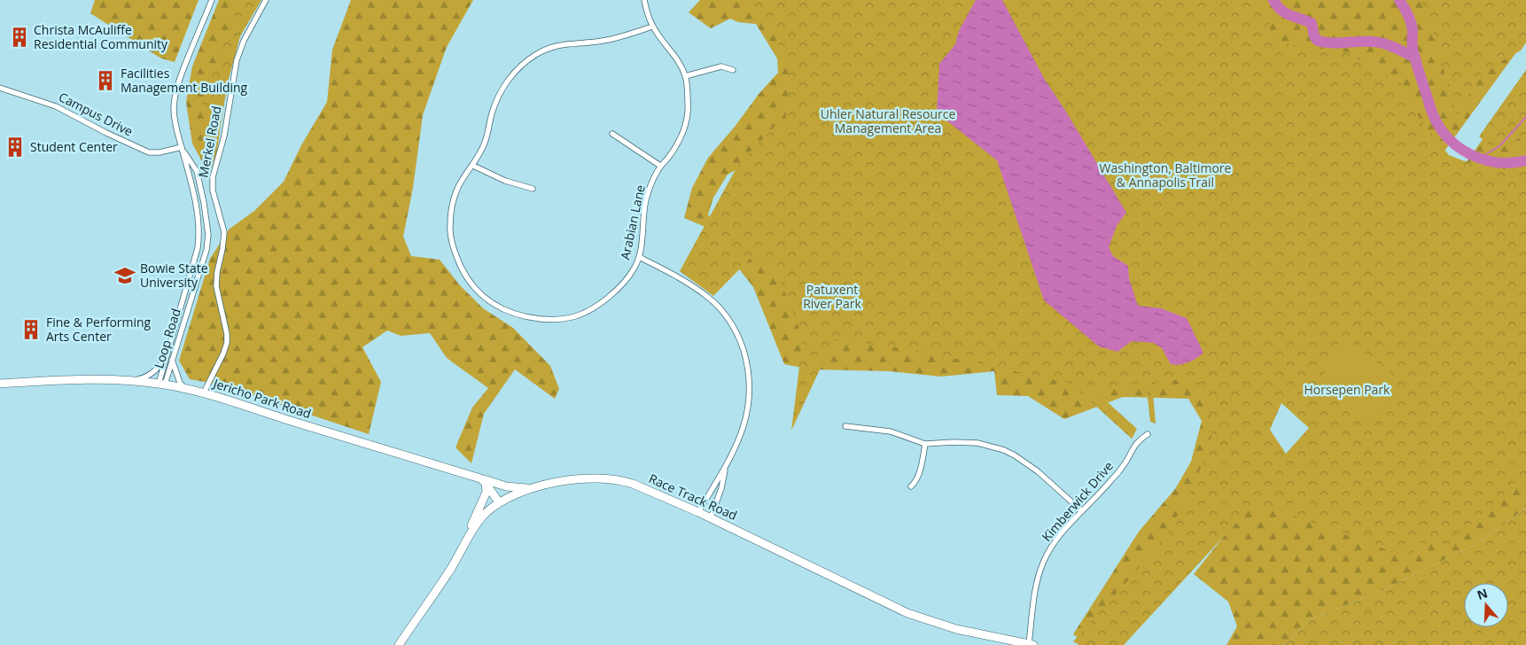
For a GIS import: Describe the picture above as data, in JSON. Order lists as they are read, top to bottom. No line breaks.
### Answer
{"streets":{"street":["Campus Drive","Merkel Road","Arabian Lane","Loop Road","Jericho Park Road","Race Track Road","Kimberwick Drive"]},"crossings":[["Campus Drive","Loop Road"],["Merkel Road","Jericho Park Road"],["Loop Road","Jericho Park Road"],["Jericho Park Road","Race Track Road"],["Race Track Road","Kimberwick Drive"]],"parks":["Uhler Natural Resource Management Area","Washington, Baltimore & Annapolis Trail","Patuxent River Park","Horsepen Park"],"places":{"building":["Christa McAuliffe Residential Community","Facilities Management Building","Student Center","Fine & Performing Arts Center"],"school or university":["Bowie State University"]},"north":"top"}
